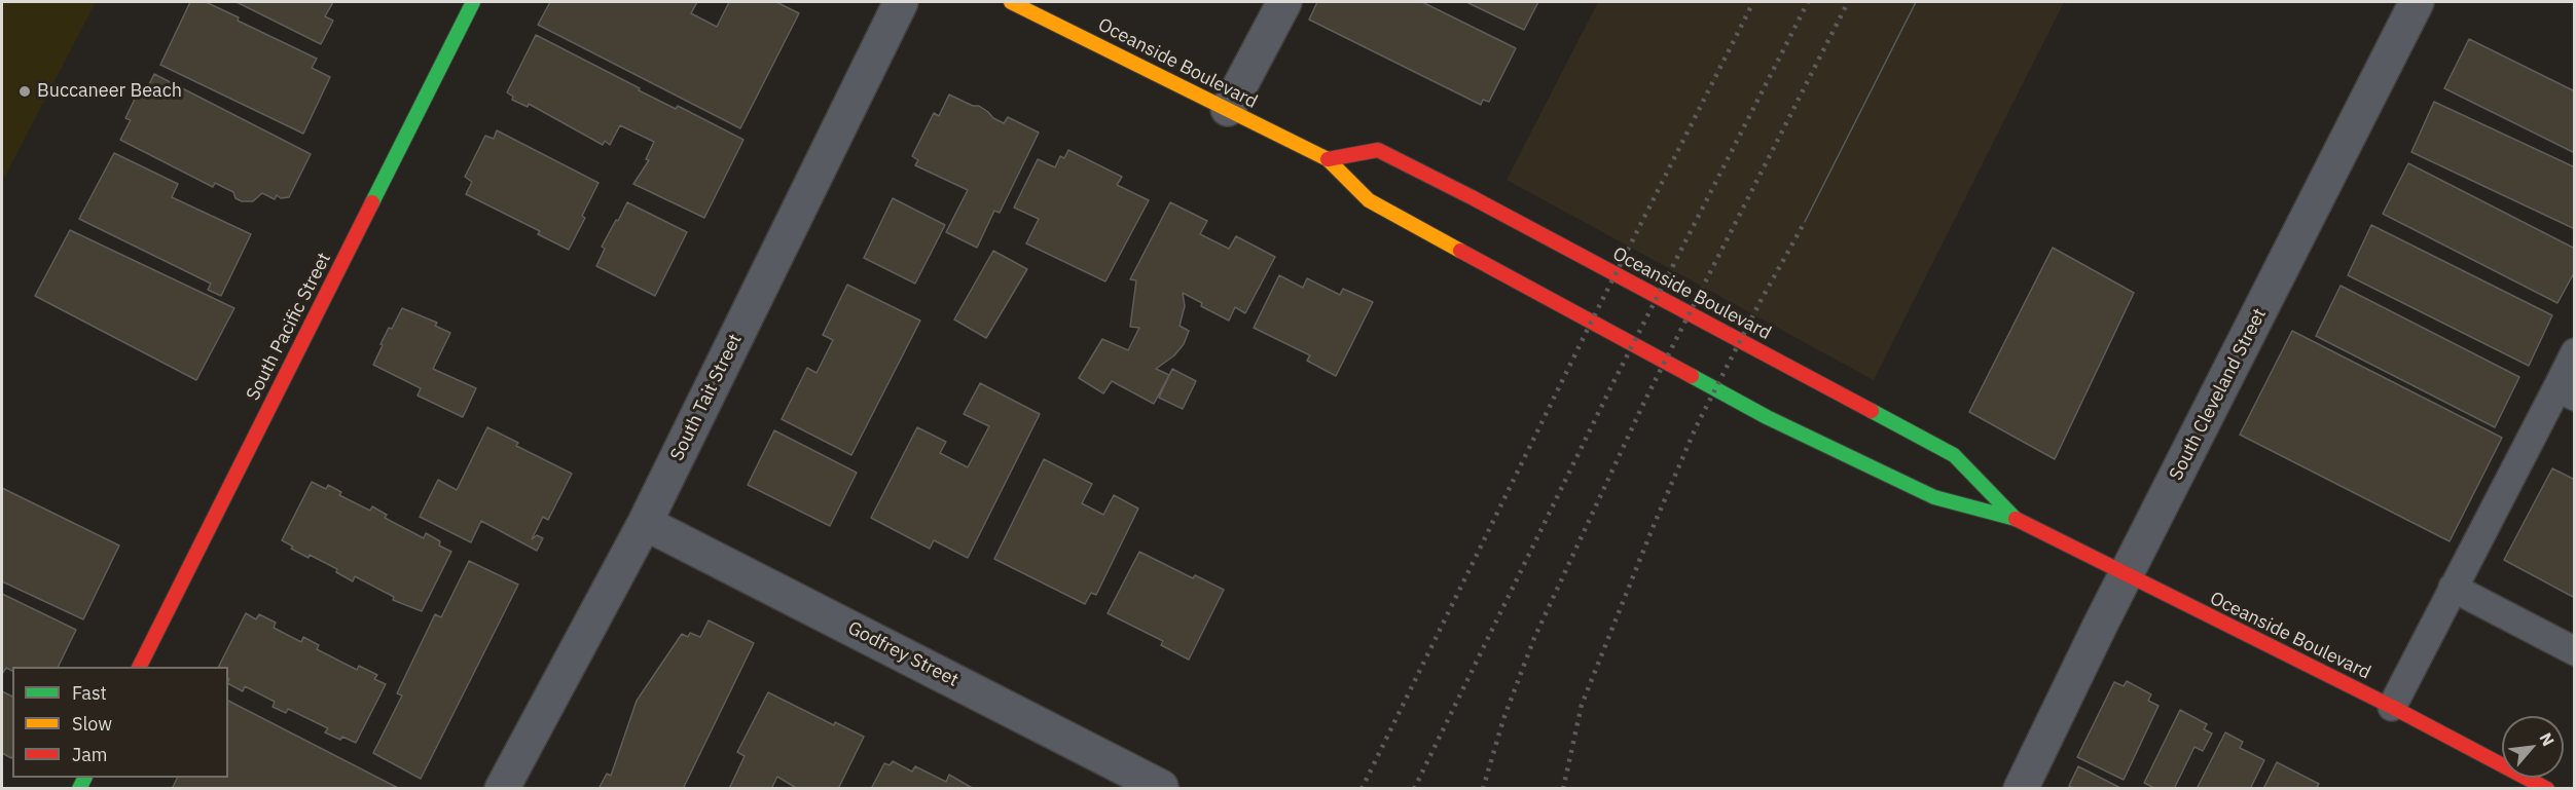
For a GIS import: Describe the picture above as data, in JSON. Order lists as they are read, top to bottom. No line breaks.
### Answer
{"streets":{"main road":["Oceanside Boulevard","South Pacific Street"],"street":["South Cleveland Street","South Tait Street","Godfrey Street"]},"crossings":[["Oceanside Boulevard","South Cleveland Street"],["South Tait Street","Godfrey Street"]],"places":["Buccaneer Beach"],"legend":["Fast","Slow","Jam"],"north":"top right"}
